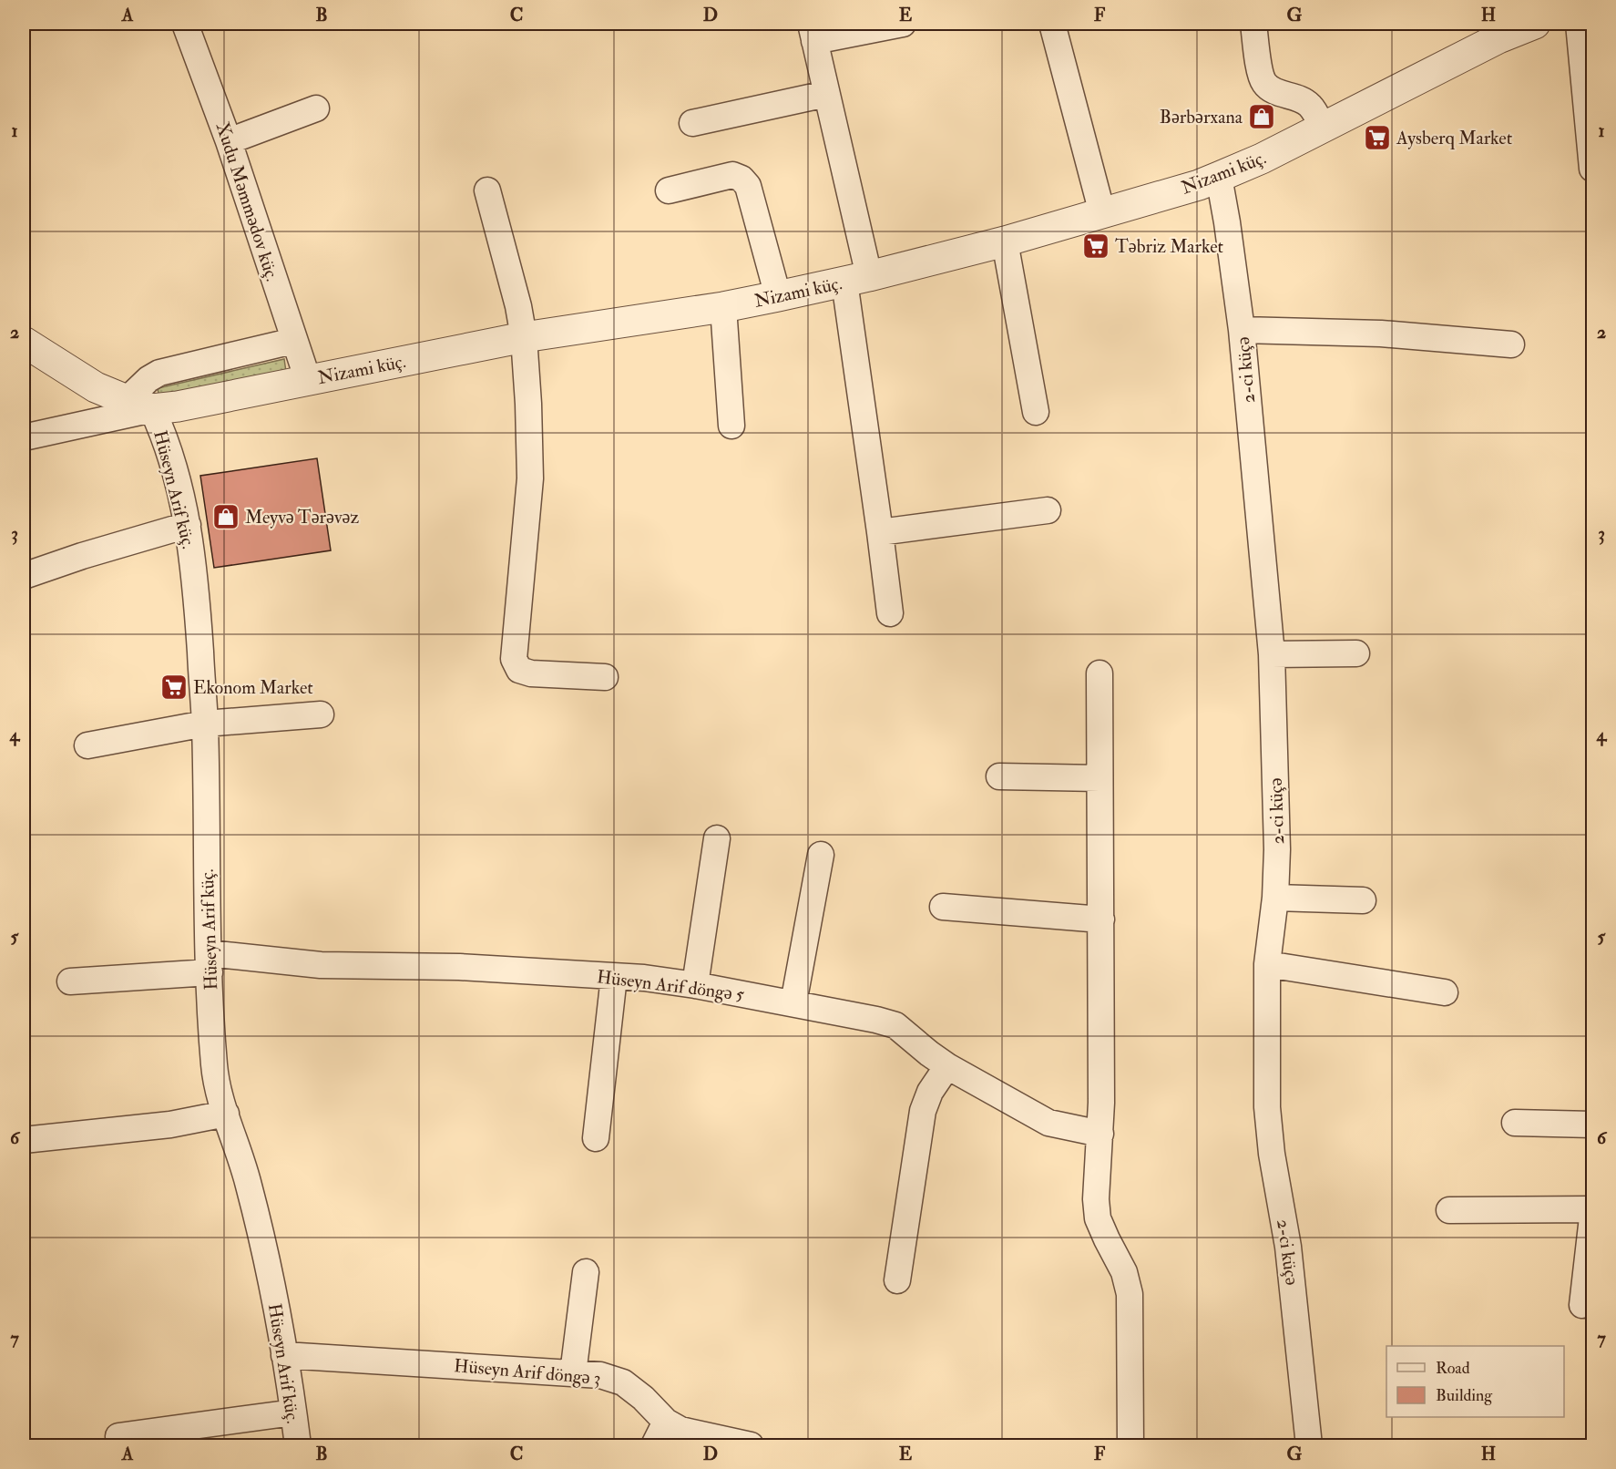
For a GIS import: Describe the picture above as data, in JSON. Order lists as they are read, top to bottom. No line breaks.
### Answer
{"streets":{"street":["Nizami küç.","Xudu Məmmədov küç.","2-ci küçə","Hüseyn Arif küç.","Hüseyn Arif döngə 5","Hüseyn Arif döngə 3"]},"crossings":[["Nizami küç.","Xudu Məmmədov küç."],["Nizami küç.","2-ci küçə"],["Nizami küç.","Hüseyn Arif küç."],["Hüseyn Arif küç.","Hüseyn Arif döngə 5"],["Hüseyn Arif küç.","Hüseyn Arif döngə 3"]],"places":{"shop":["Bərbərxana","Meyvə Tərəvəz"],"supermarket":["Aysberq Market","Təbriz Market","Ekonom Market"]},"legend":["Road","Building"],"grid":{"columns":["A","B","C","D","E","F","G","H"],"rows":["1","2","3","4","5","6","7"]}}
